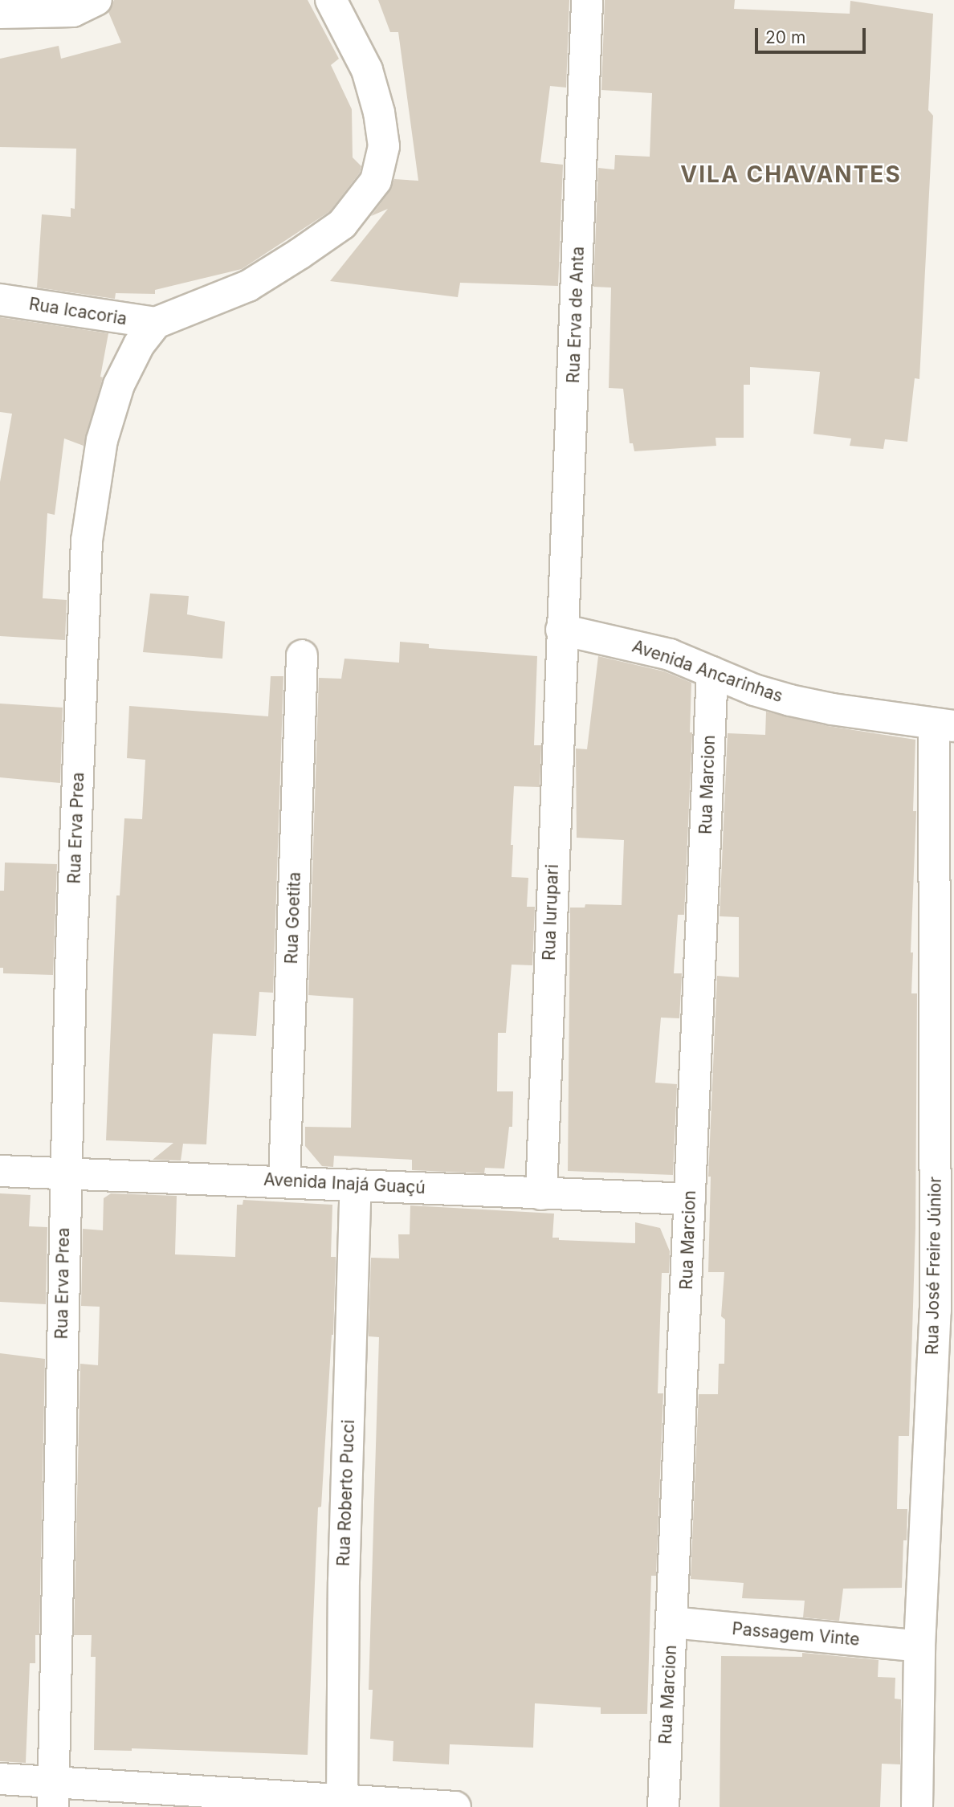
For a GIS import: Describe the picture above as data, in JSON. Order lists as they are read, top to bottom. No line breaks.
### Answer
{"streets":{"street":["Rua Icacoria","Rua Erva de Anta","Avenida Ancarinhas","Rua Marcion","Rua Erva Prea","Rua Iurupari","Rua Goetita","Avenida Inajá Guaçú","Rua José Freire Júnior","Rua Roberto Pucci","Passagem Vinte"]},"crossings":[["Rua Icacoria","Rua Erva Prea"],["Rua Erva de Anta","Avenida Ancarinhas"],["Rua Erva de Anta","Rua Iurupari"],["Avenida Ancarinhas","Rua Marcion"],["Avenida Ancarinhas","Rua Iurupari"],["Avenida Ancarinhas","Rua José Freire Júnior"],["Rua Marcion","Avenida Inajá Guaçú"],["Rua Marcion","Passagem Vinte"],["Rua Erva Prea","Avenida Inajá Guaçú"],["Rua Iurupari","Avenida Inajá Guaçú"],["Rua Goetita","Avenida Inajá Guaçú"],["Avenida Inajá Guaçú","Rua Roberto Pucci"],["Rua José Freire Júnior","Passagem Vinte"]],"districts":["VILA CHAVANTES"],"scale_bar":"20 m"}
